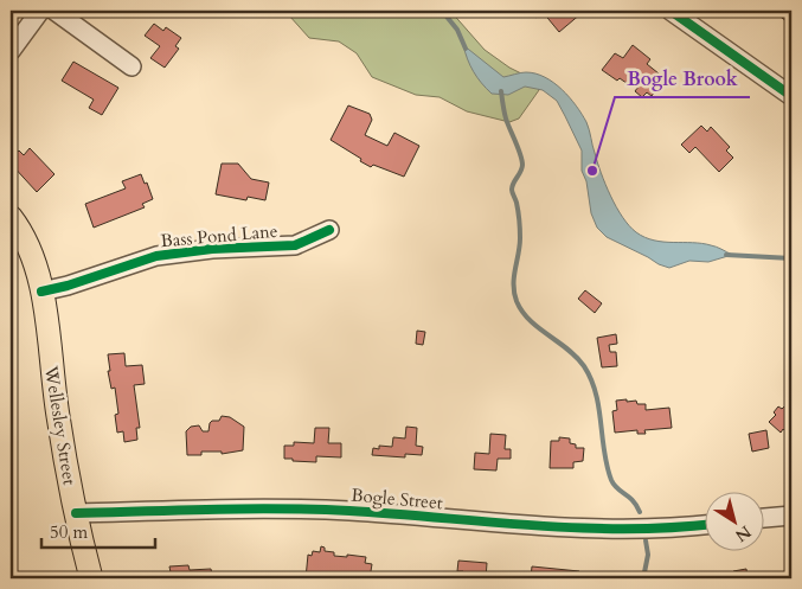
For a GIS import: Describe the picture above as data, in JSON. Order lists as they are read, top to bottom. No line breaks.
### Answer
{"streets":{"main road":["Wellesley Street"],"street":["Bass Pond Lane","Bogle Street"]},"crossings":[["Bass Pond Lane","Wellesley Street"],["Wellesley Street","Bogle Street"]],"places":["Bogle Brook"],"scale_bar":"50 m","north":"bottom right"}
